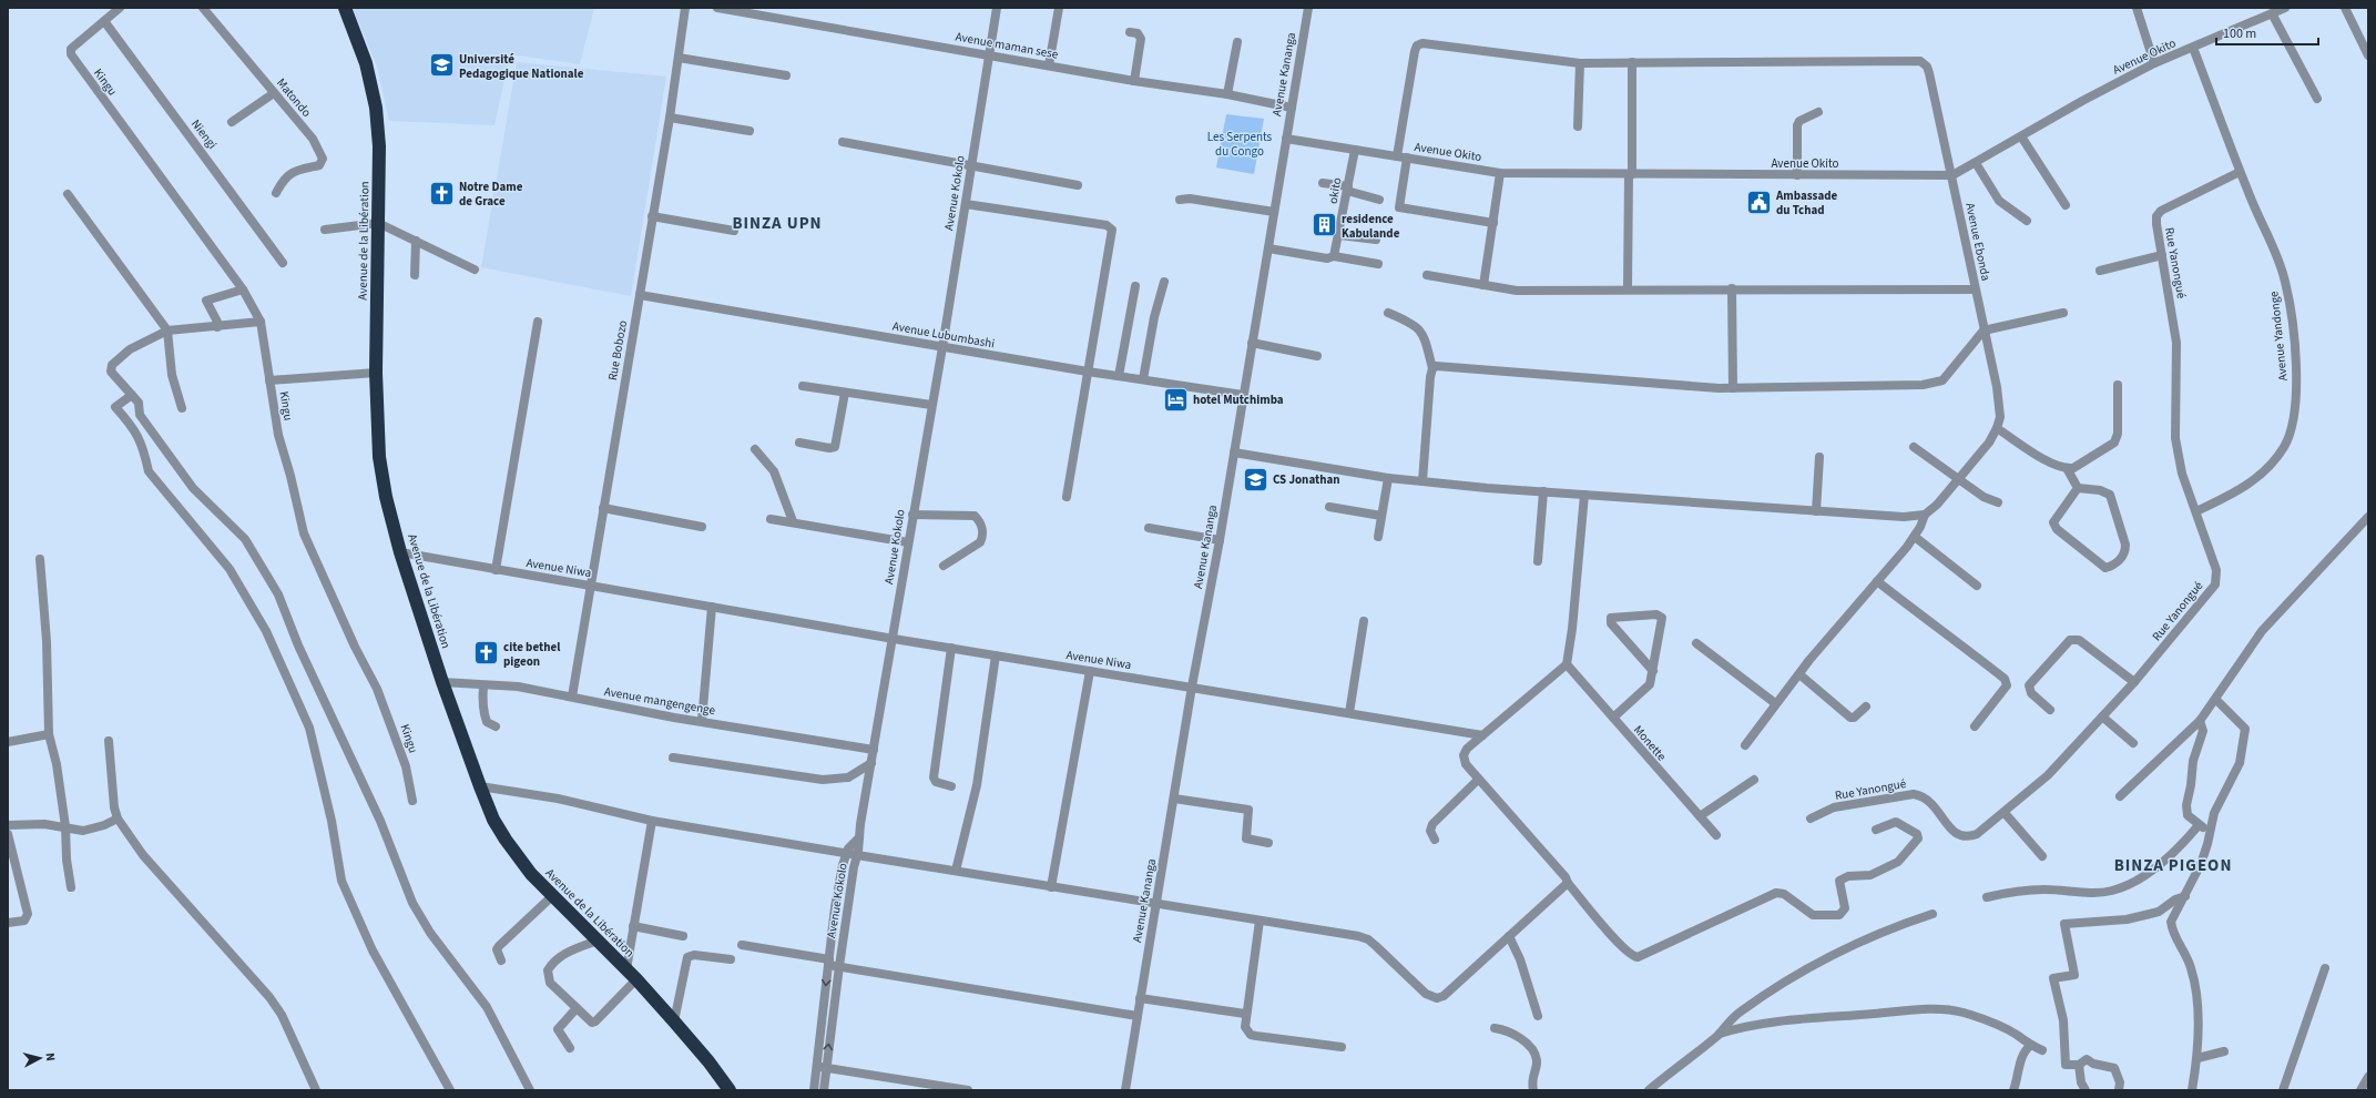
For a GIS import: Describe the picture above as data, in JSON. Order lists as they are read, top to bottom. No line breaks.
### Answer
{"streets":{"highway":["Avenue de la Libération"],"street":["Avenue maman sese","Avenue Okito","Avenue Kananga","Kingu","Matondo","Niengi","okito","Avenue Kokolo","Avenue Ebonda","Rue Yanongué","Avenue Lubumbashi","Avenue Yandonge","Rue Bobozo","Avenue Niwa","Avenue mangengenge","Monette"]},"crossings":[["Avenue maman sese","Avenue Kananga"],["Avenue maman sese","Avenue Kokolo"],["Avenue Okito","Avenue Kananga"],["Avenue Okito","okito"],["Avenue Okito","Avenue Ebonda"],["Avenue Okito","Avenue Yandonge"],["Avenue Kananga","Avenue Lubumbashi"],["Avenue Kananga","Avenue Niwa"],["Kingu","Niengi"],["Avenue Kokolo","Avenue Lubumbashi"],["Avenue Kokolo","Avenue Niwa"],["Avenue Kokolo","Avenue mangengenge"],["Avenue de la Libération","Avenue Niwa"],["Avenue de la Libération","Avenue mangengenge"],["Rue Yanongué","Avenue Yandonge"],["Avenue Lubumbashi","Rue Bobozo"],["Rue Bobozo","Avenue Niwa"],["Rue Bobozo","Avenue mangengenge"]],"districts":["BINZA UPN","BINZA PIGEON"],"parks":["Les Serpents du Congo"],"places":{"school or university":["Université Pedagogique Nationale","CS Jonathan"],"church":["Notre Dame de Grace","cite bethel pigeon"],"public building":["Ambassade du Tchad"],"building":["residence Kabulande"],"hotel":["hotel Mutchimba"]},"scale_bar":"100 m","north":"right"}
